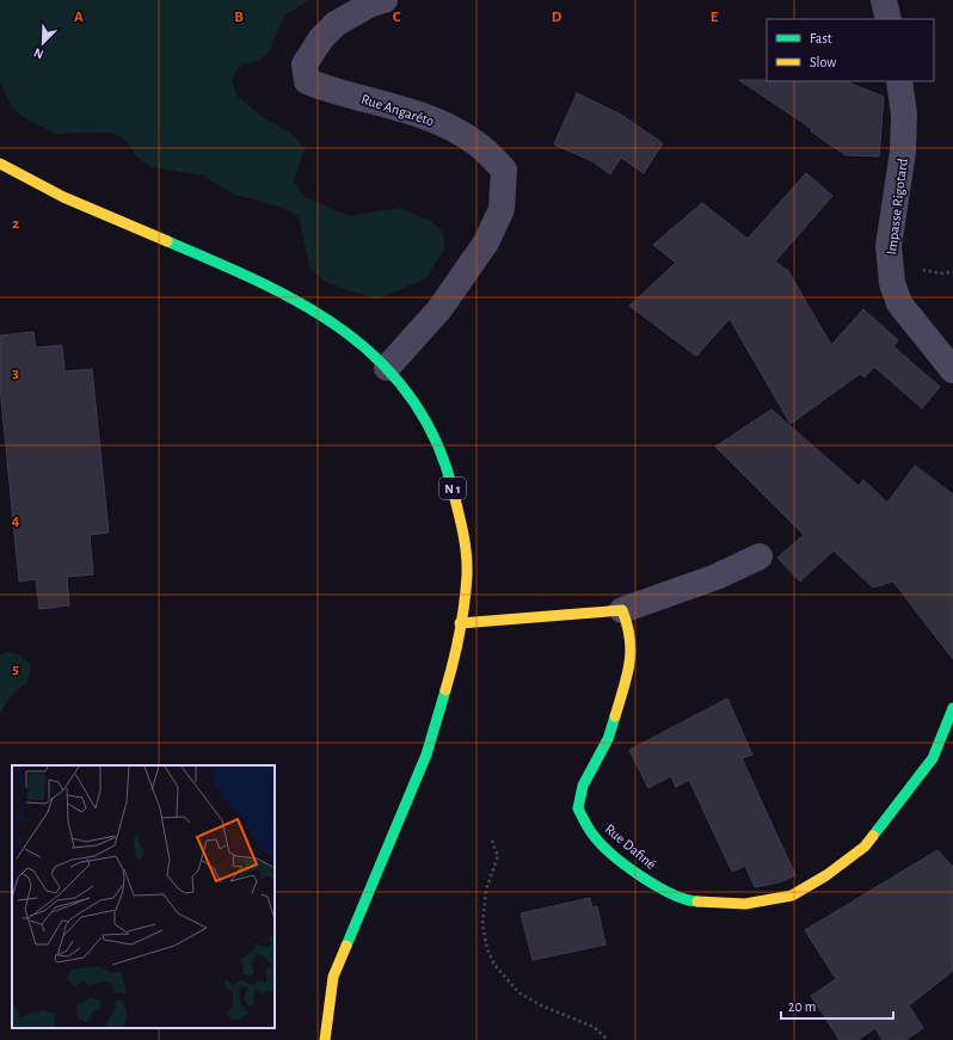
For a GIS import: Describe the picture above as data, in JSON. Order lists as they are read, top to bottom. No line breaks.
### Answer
{"streets":{"main road":["N 1","Rue Dafiné"],"street":["Rue Angaréto","Impasse Rigotard"]},"crossings":[["Rue Angaréto","N 1"]],"legend":["Fast","Slow"],"scale_bar":"20 m","north":"bottom left","grid":{"columns":["A","B","C","D","E"],"rows":["2","3","4","5"]}}
